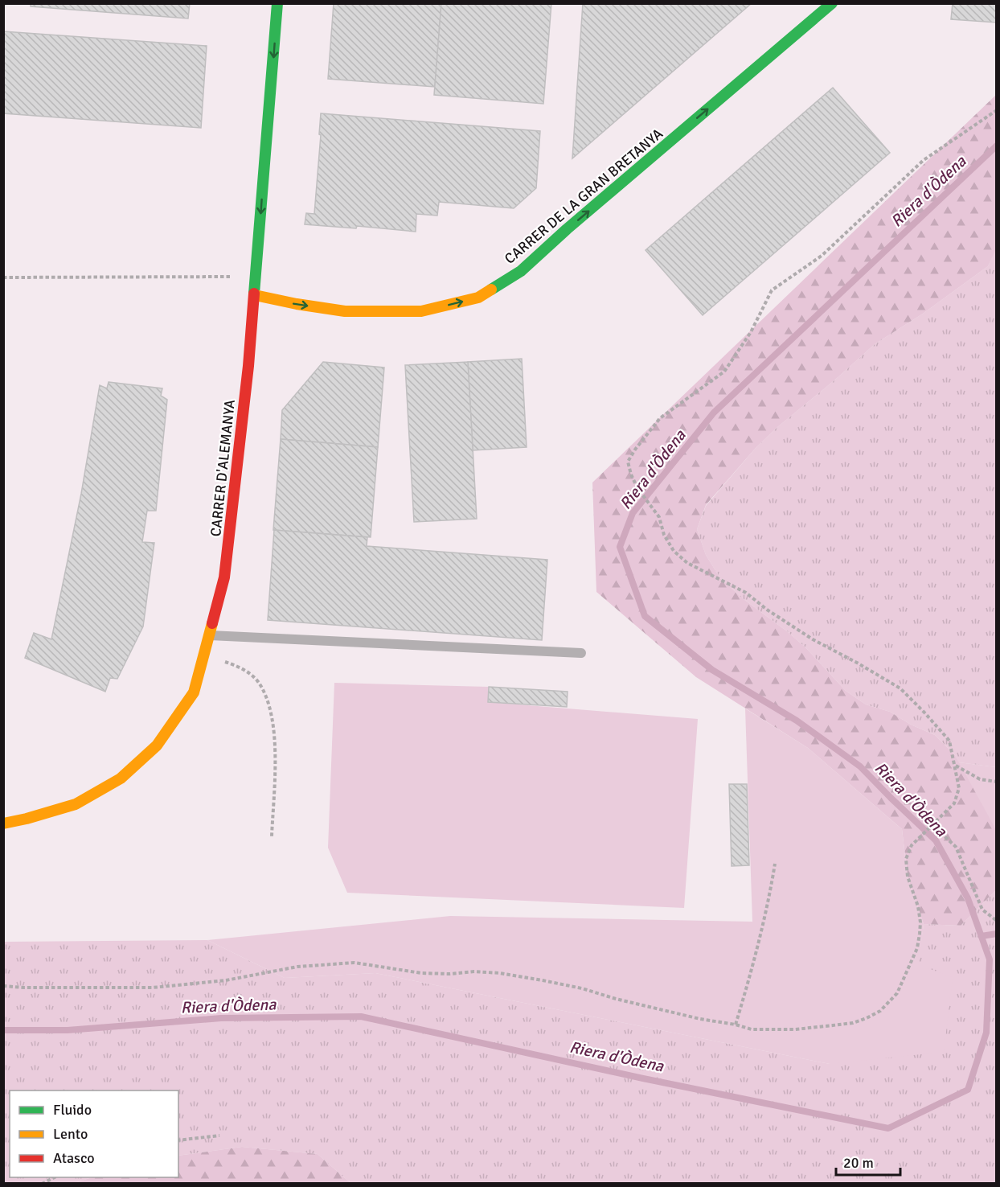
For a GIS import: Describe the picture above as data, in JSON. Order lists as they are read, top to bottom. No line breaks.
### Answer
{"streets":{"street":["CARRER DE LA GRAN BRETANYA","CARRER D'ALEMANYA"]},"crossings":[["CARRER DE LA GRAN BRETANYA","CARRER D'ALEMANYA"]],"one_way":["CARRER DE LA GRAN BRETANYA"],"water":["Riera d'Òdena"],"legend":["Fluido","Lento","Atasco"],"scale_bar":"20 m"}
